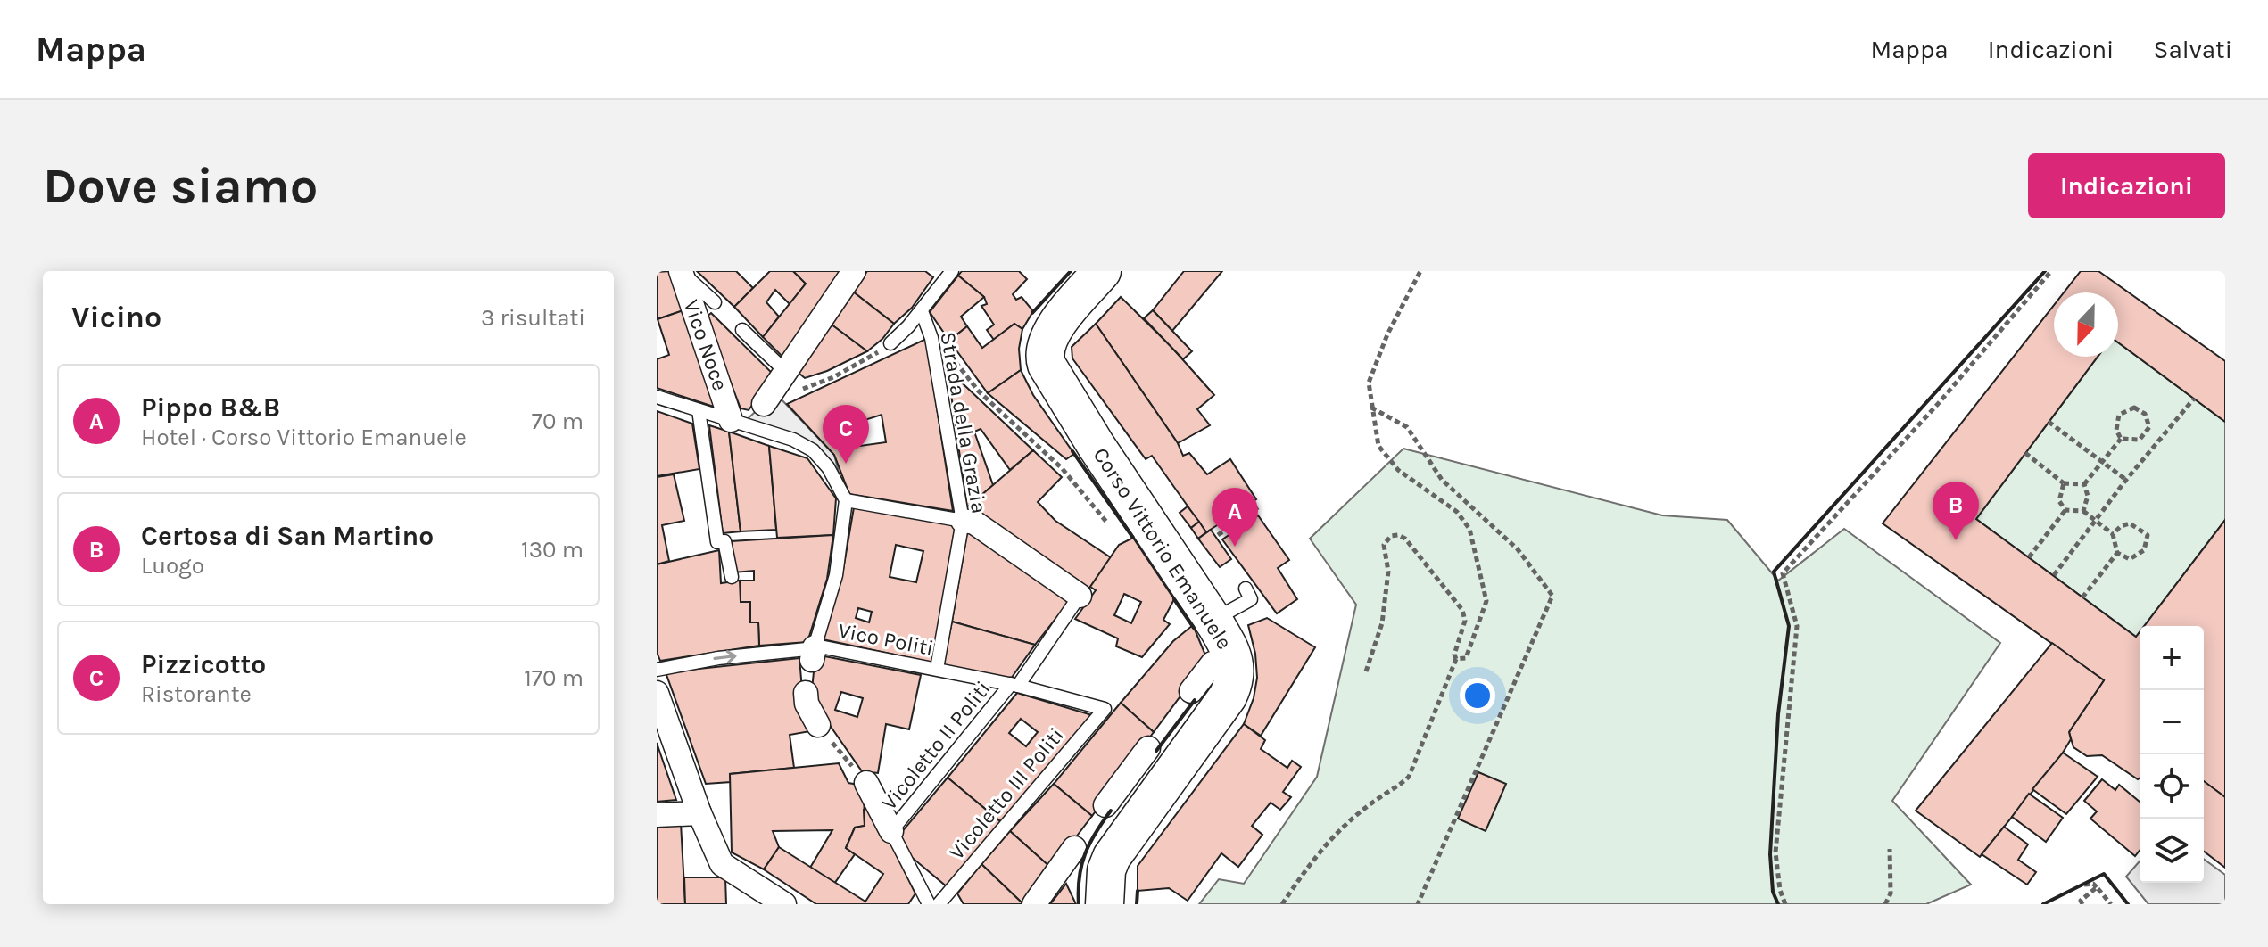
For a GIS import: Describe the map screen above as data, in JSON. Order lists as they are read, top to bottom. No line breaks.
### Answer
{"streets":{"main road":["Corso Vittorio Emanuele"],"street":["Vico Noce"],"lane":["Strada della Grazia","Vico Politi","Vicoletto II Politi","Vicoletto III Politi"]},"crossings":[["Strada della Grazia","Vico Politi"],["Vico Politi","Vicoletto II Politi"],["Vico Politi","Vicoletto III Politi"]],"north":"bottom","page":{"header":"Mappa","nav":["Mappa","Indicazioni","Salvati"],"buttons":"Indicazioni","title":"Dove siamo","heading":["Vicino","3 risultati"],"list":[{"mark":"A","name":"Pippo B&B","note":"Hotel · Corso Vittorio Emanuele","value":"70 m"},{"mark":"B","name":"Certosa di San Martino","note":"Luogo","value":"130 m"},{"mark":"C","name":"Pizzicotto","note":"Ristorante","value":"170 m"}],"pins":["C","B","A"],"map_buttons":["+","−"]}}
